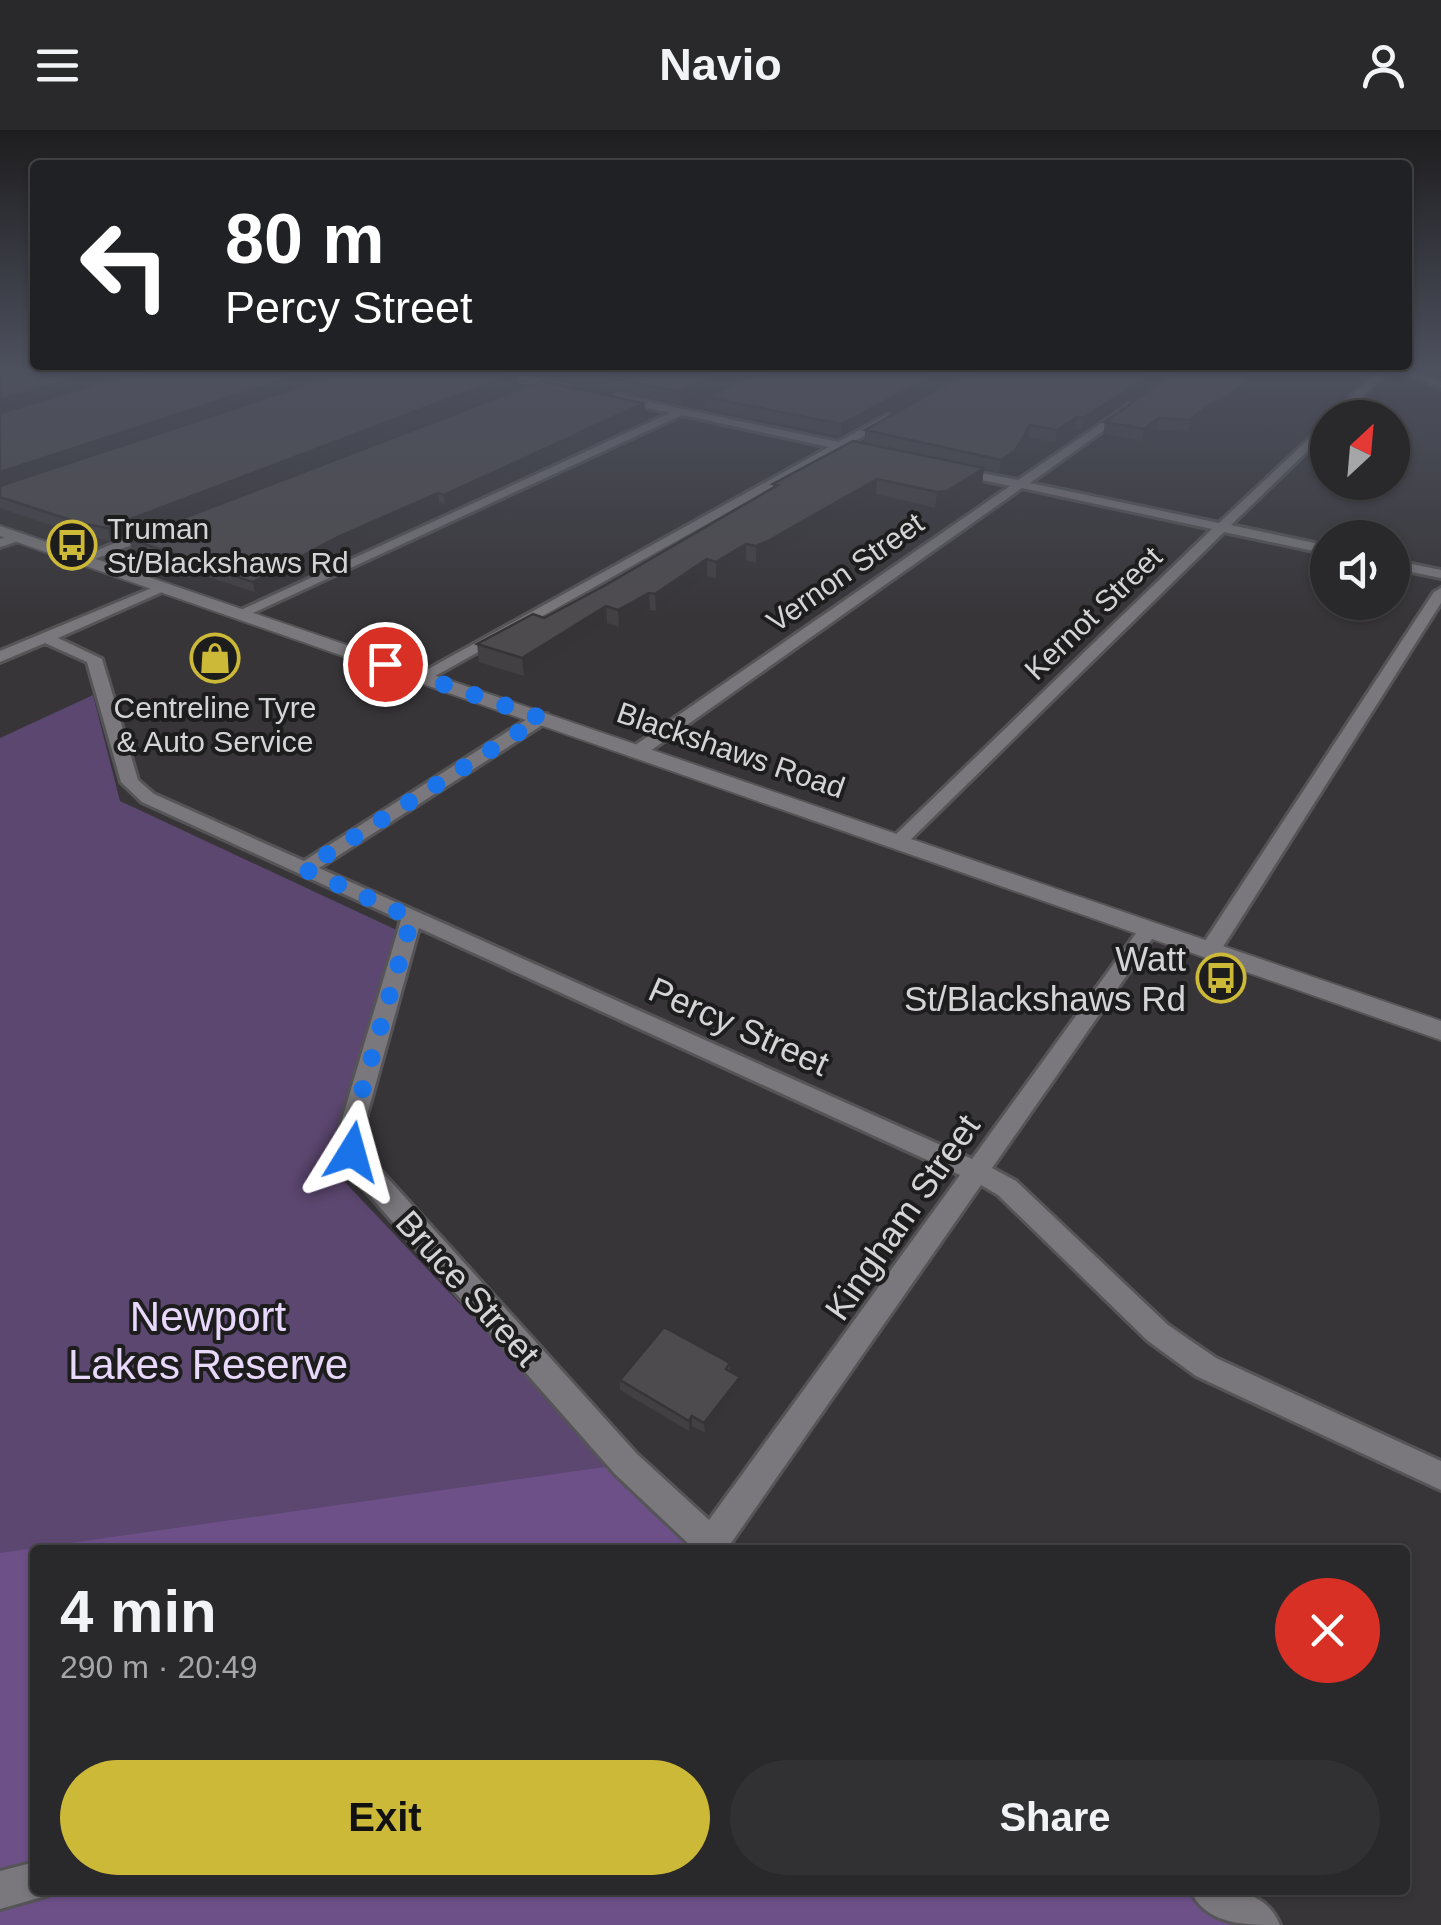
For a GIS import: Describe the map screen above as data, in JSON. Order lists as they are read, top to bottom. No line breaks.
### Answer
{"streets":{"main road":["Blackshaws Road"],"street":["Vernon Street","Kernot Street","Percy Street","Kingham Street","Bruce Street"]},"crossings":[["Vernon Street","Blackshaws Road"],["Kernot Street","Blackshaws Road"],["Blackshaws Road","Kingham Street"],["Percy Street","Kingham Street"],["Percy Street","Bruce Street"]],"parks":["Newport Lakes Reserve"],"places":{"bus stop":["Truman St/Blackshaws Rd","Watt St/Blackshaws Rd"],"shop":["Centreline Tyre & Auto Service"]},"north":"top right","page":{"header":"Navio","turn":["80 m","Percy Street"],"heading":["4 min","290 m · 20:49"],"buttons":["Exit","Share"]}}
